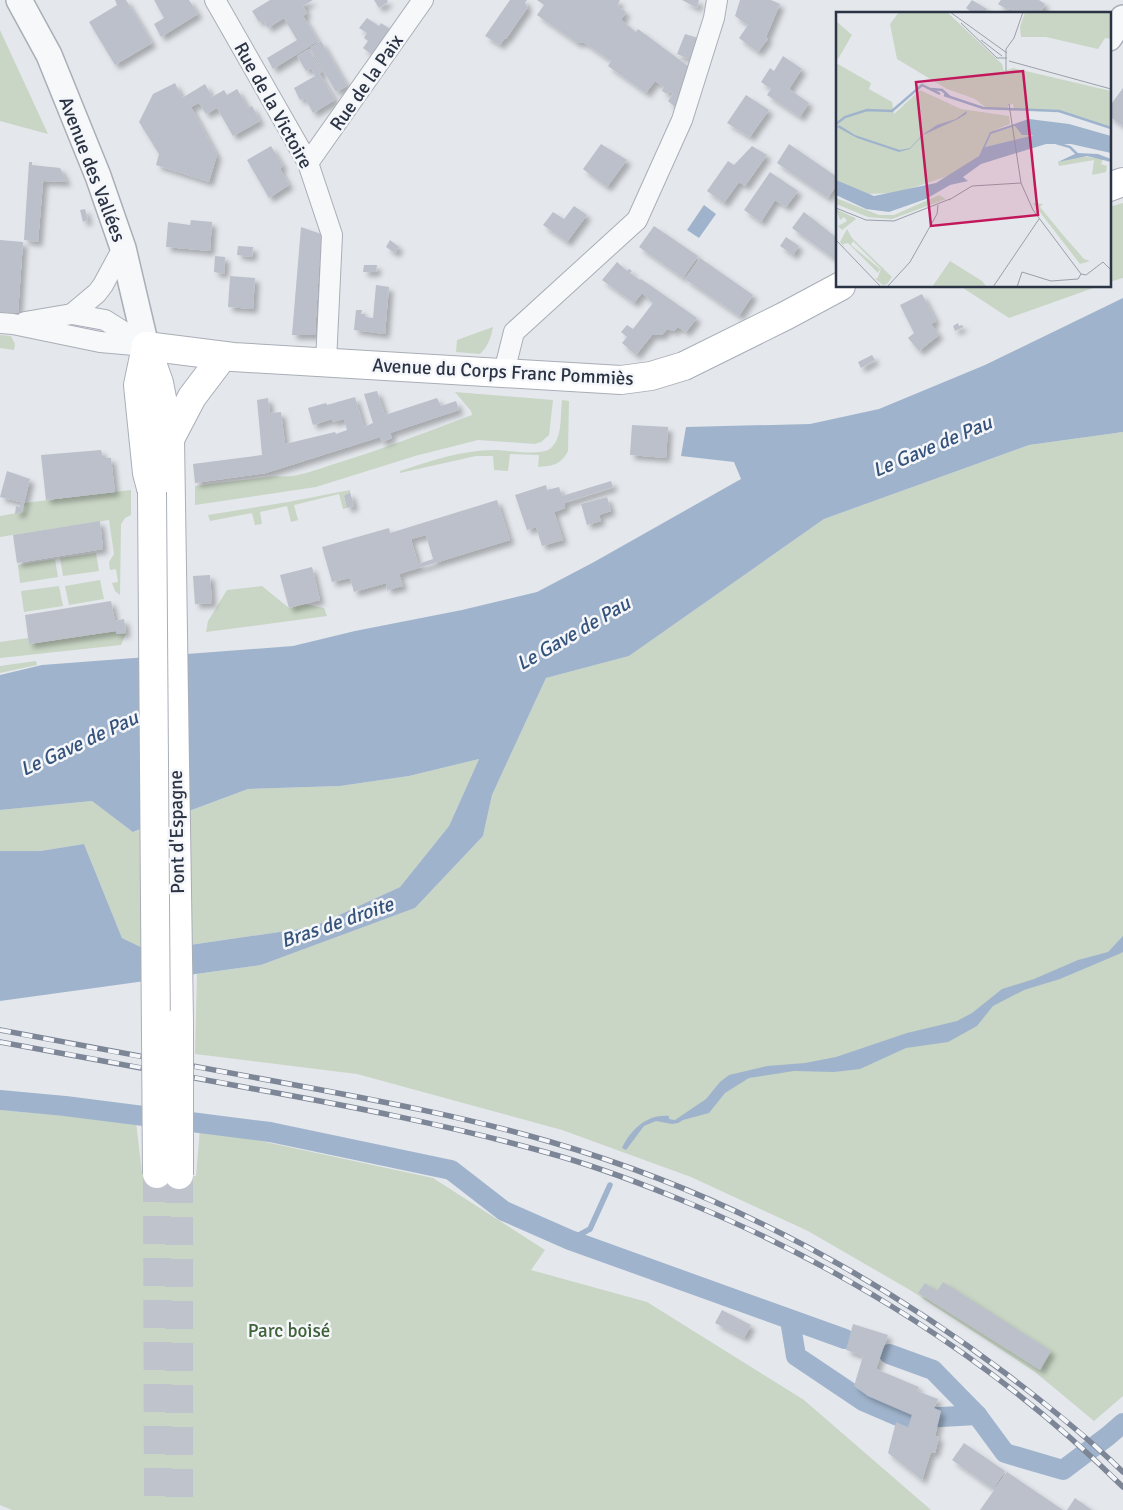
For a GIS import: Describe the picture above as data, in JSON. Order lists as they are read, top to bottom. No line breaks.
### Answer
{"streets":{"main road":["Avenue des Vallées","Avenue du Corps Franc Pommiès","Pont d'Espagne"],"street":["Rue de la Paix","Rue de la Victoire"]},"crossings":[["Rue de la Paix","Rue de la Victoire"],["Rue de la Victoire","Avenue du Corps Franc Pommiès"],["Avenue des Vallées","Avenue du Corps Franc Pommiès"],["Avenue des Vallées","Pont d'Espagne"]],"water":["Le Gave de Pau","Bras de droite"],"parks":["Parc boisé"]}
